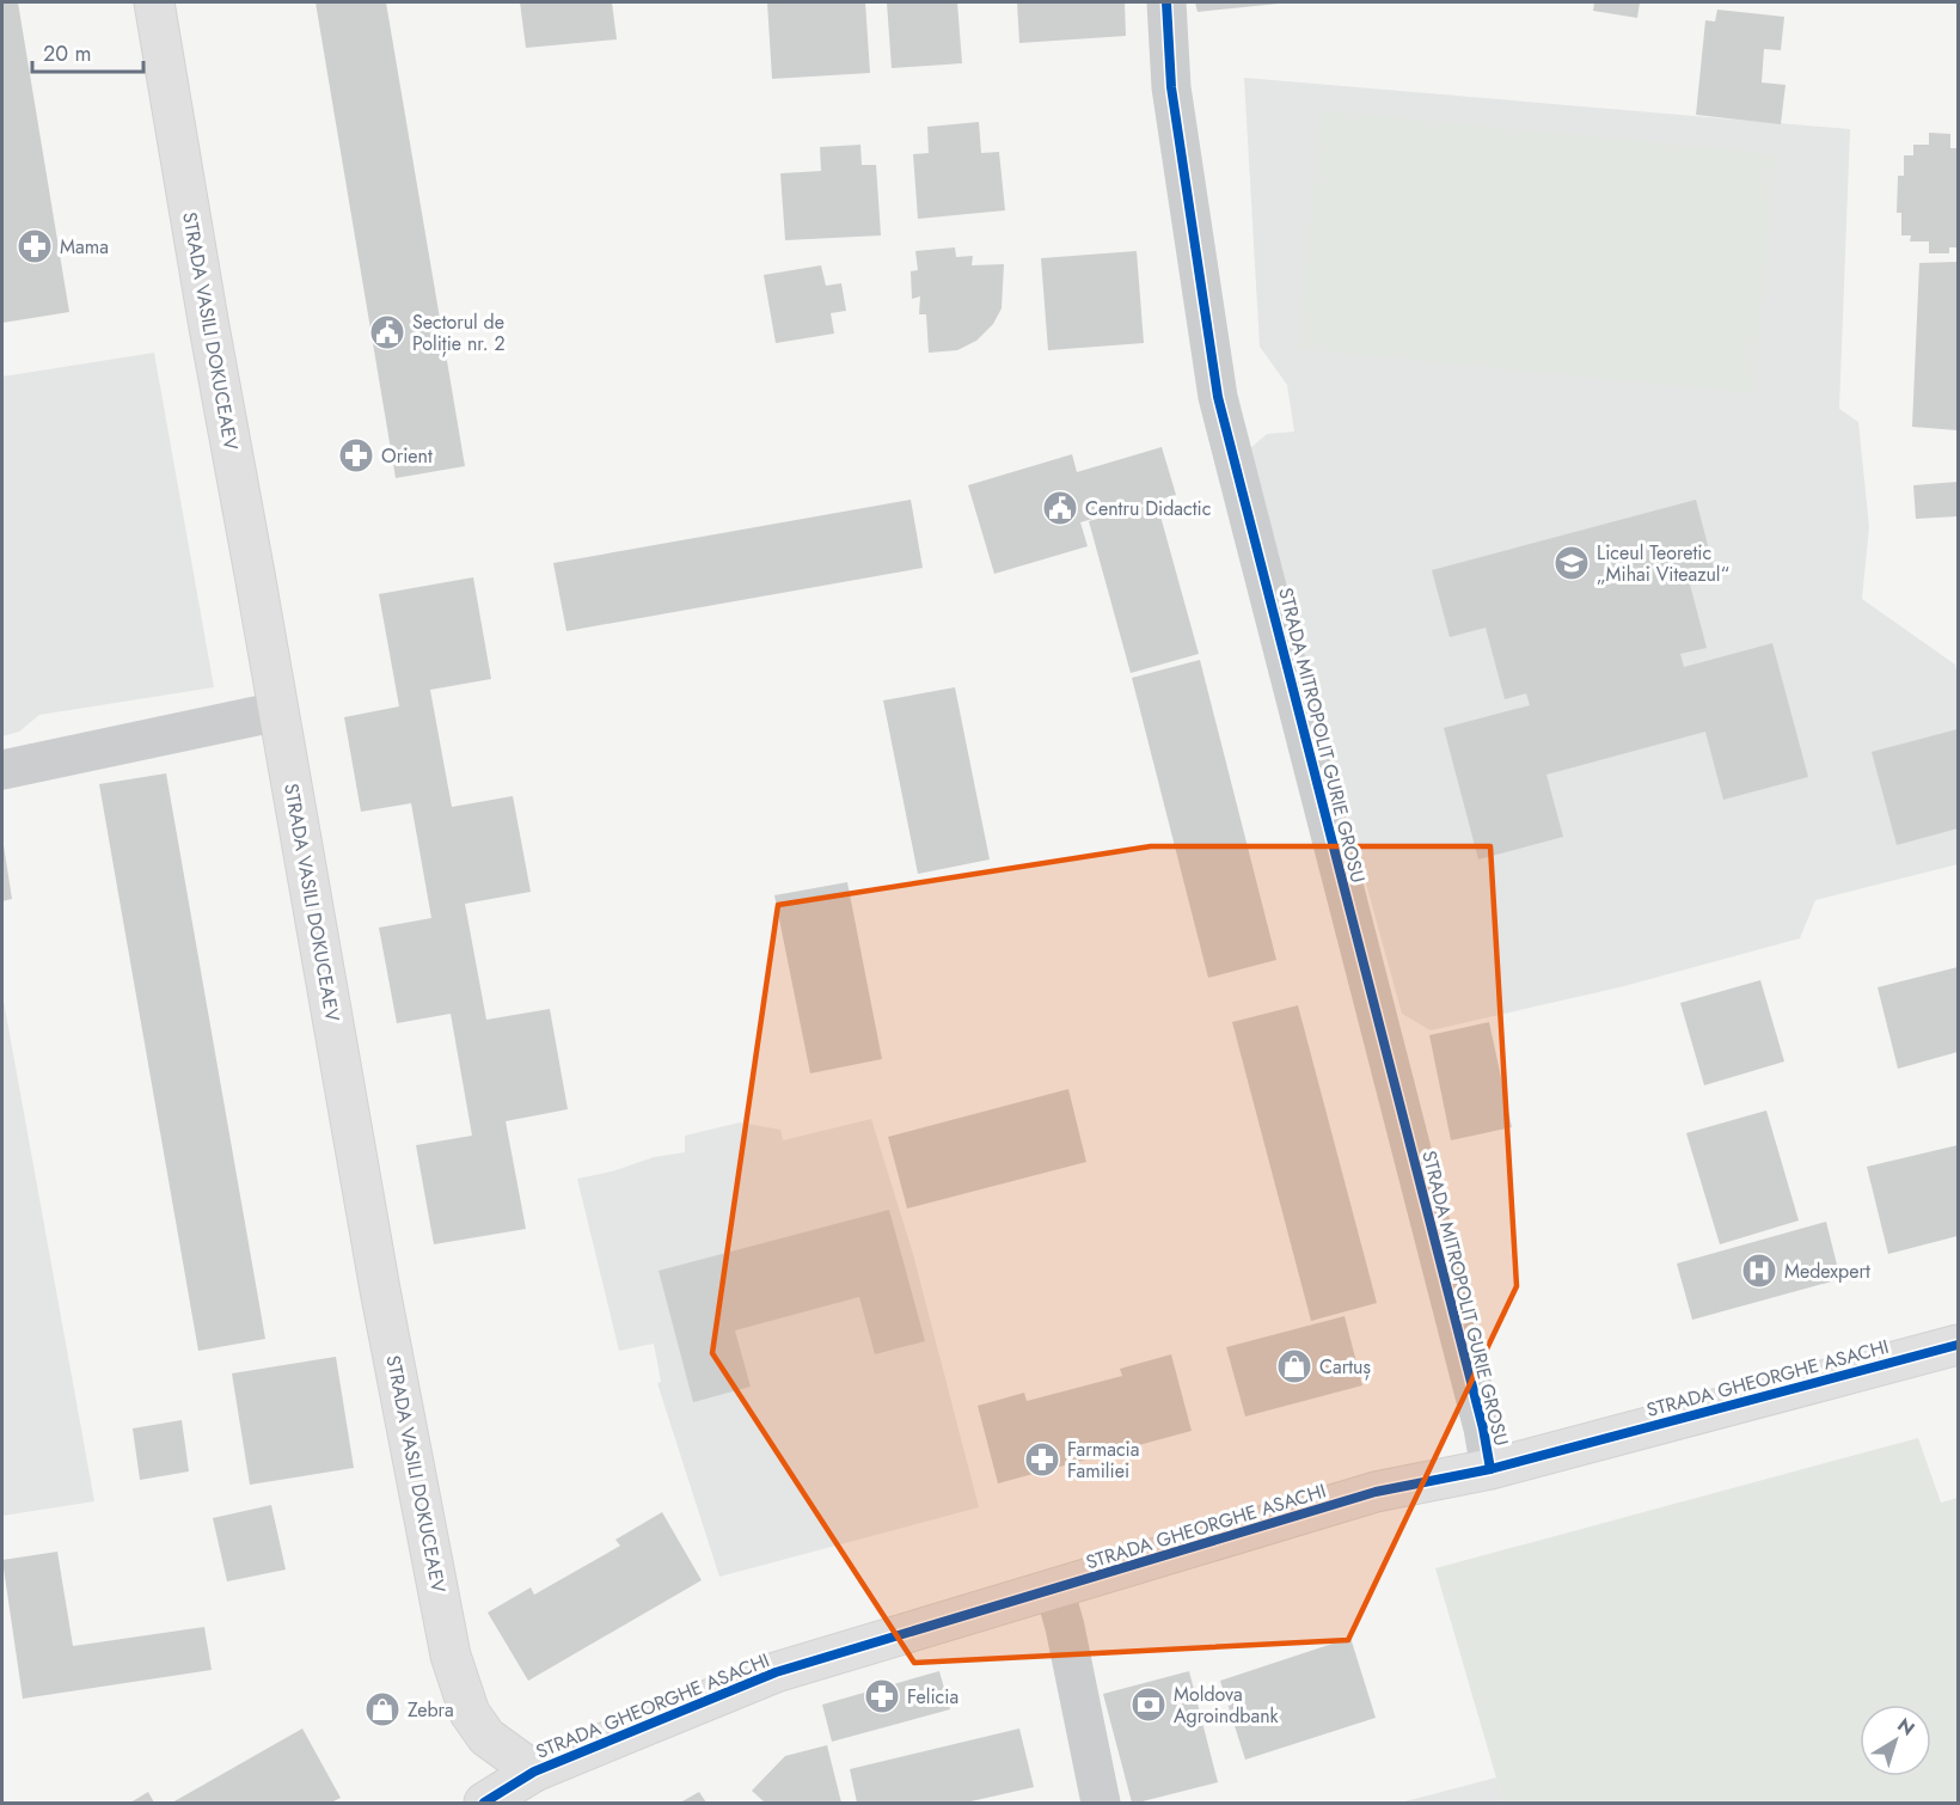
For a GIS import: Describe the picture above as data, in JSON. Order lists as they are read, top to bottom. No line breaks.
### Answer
{"streets":{"main road":["STRADA VASILI DOKUCEAEV","STRADA GHEORGHE ASACHI"],"street":["STRADA MITROPOLIT GURIE GROSU"]},"crossings":[["STRADA VASILI DOKUCEAEV","STRADA GHEORGHE ASACHI"],["STRADA MITROPOLIT GURIE GROSU","STRADA GHEORGHE ASACHI"]],"places":{"pharmacy":["Mama","Orient","Farmacia Familiei","Felicia"],"public building":["Sectorul de Poliție nr. 2","Centru Didactic"],"school or university":["Liceul Teoretic „Mihai Viteazul“"],"hospital":["Medexpert"],"shop":["Cartuș","Zebra"],"bank":["Moldova Agroindbank"]},"scale_bar":"20 m","north":"top right"}
